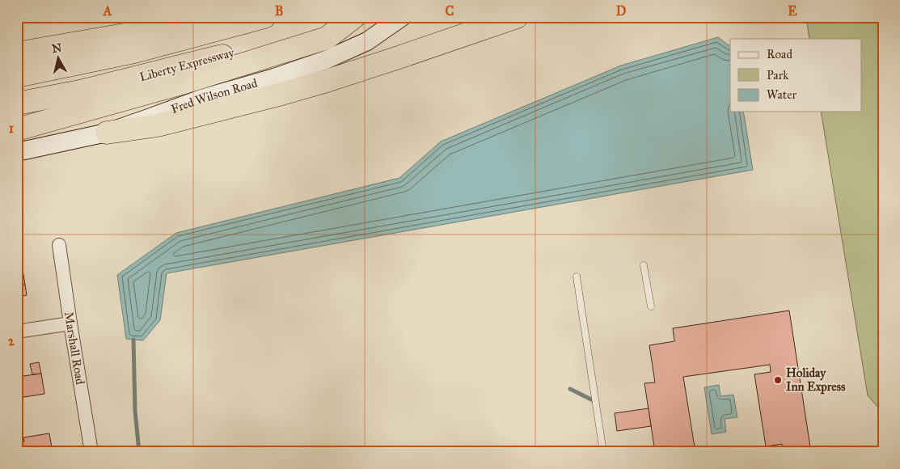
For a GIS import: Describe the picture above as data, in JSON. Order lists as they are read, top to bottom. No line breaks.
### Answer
{"streets":{"highway":["Liberty Expressway"],"main road":["Fred Wilson Road"],"street":["Marshall Road"]},"places":["Holiday Inn Express"],"legend":["Road","Park","Water"],"north":"top","grid":{"columns":["A","B","C","D","E"],"rows":["1","2"]}}
